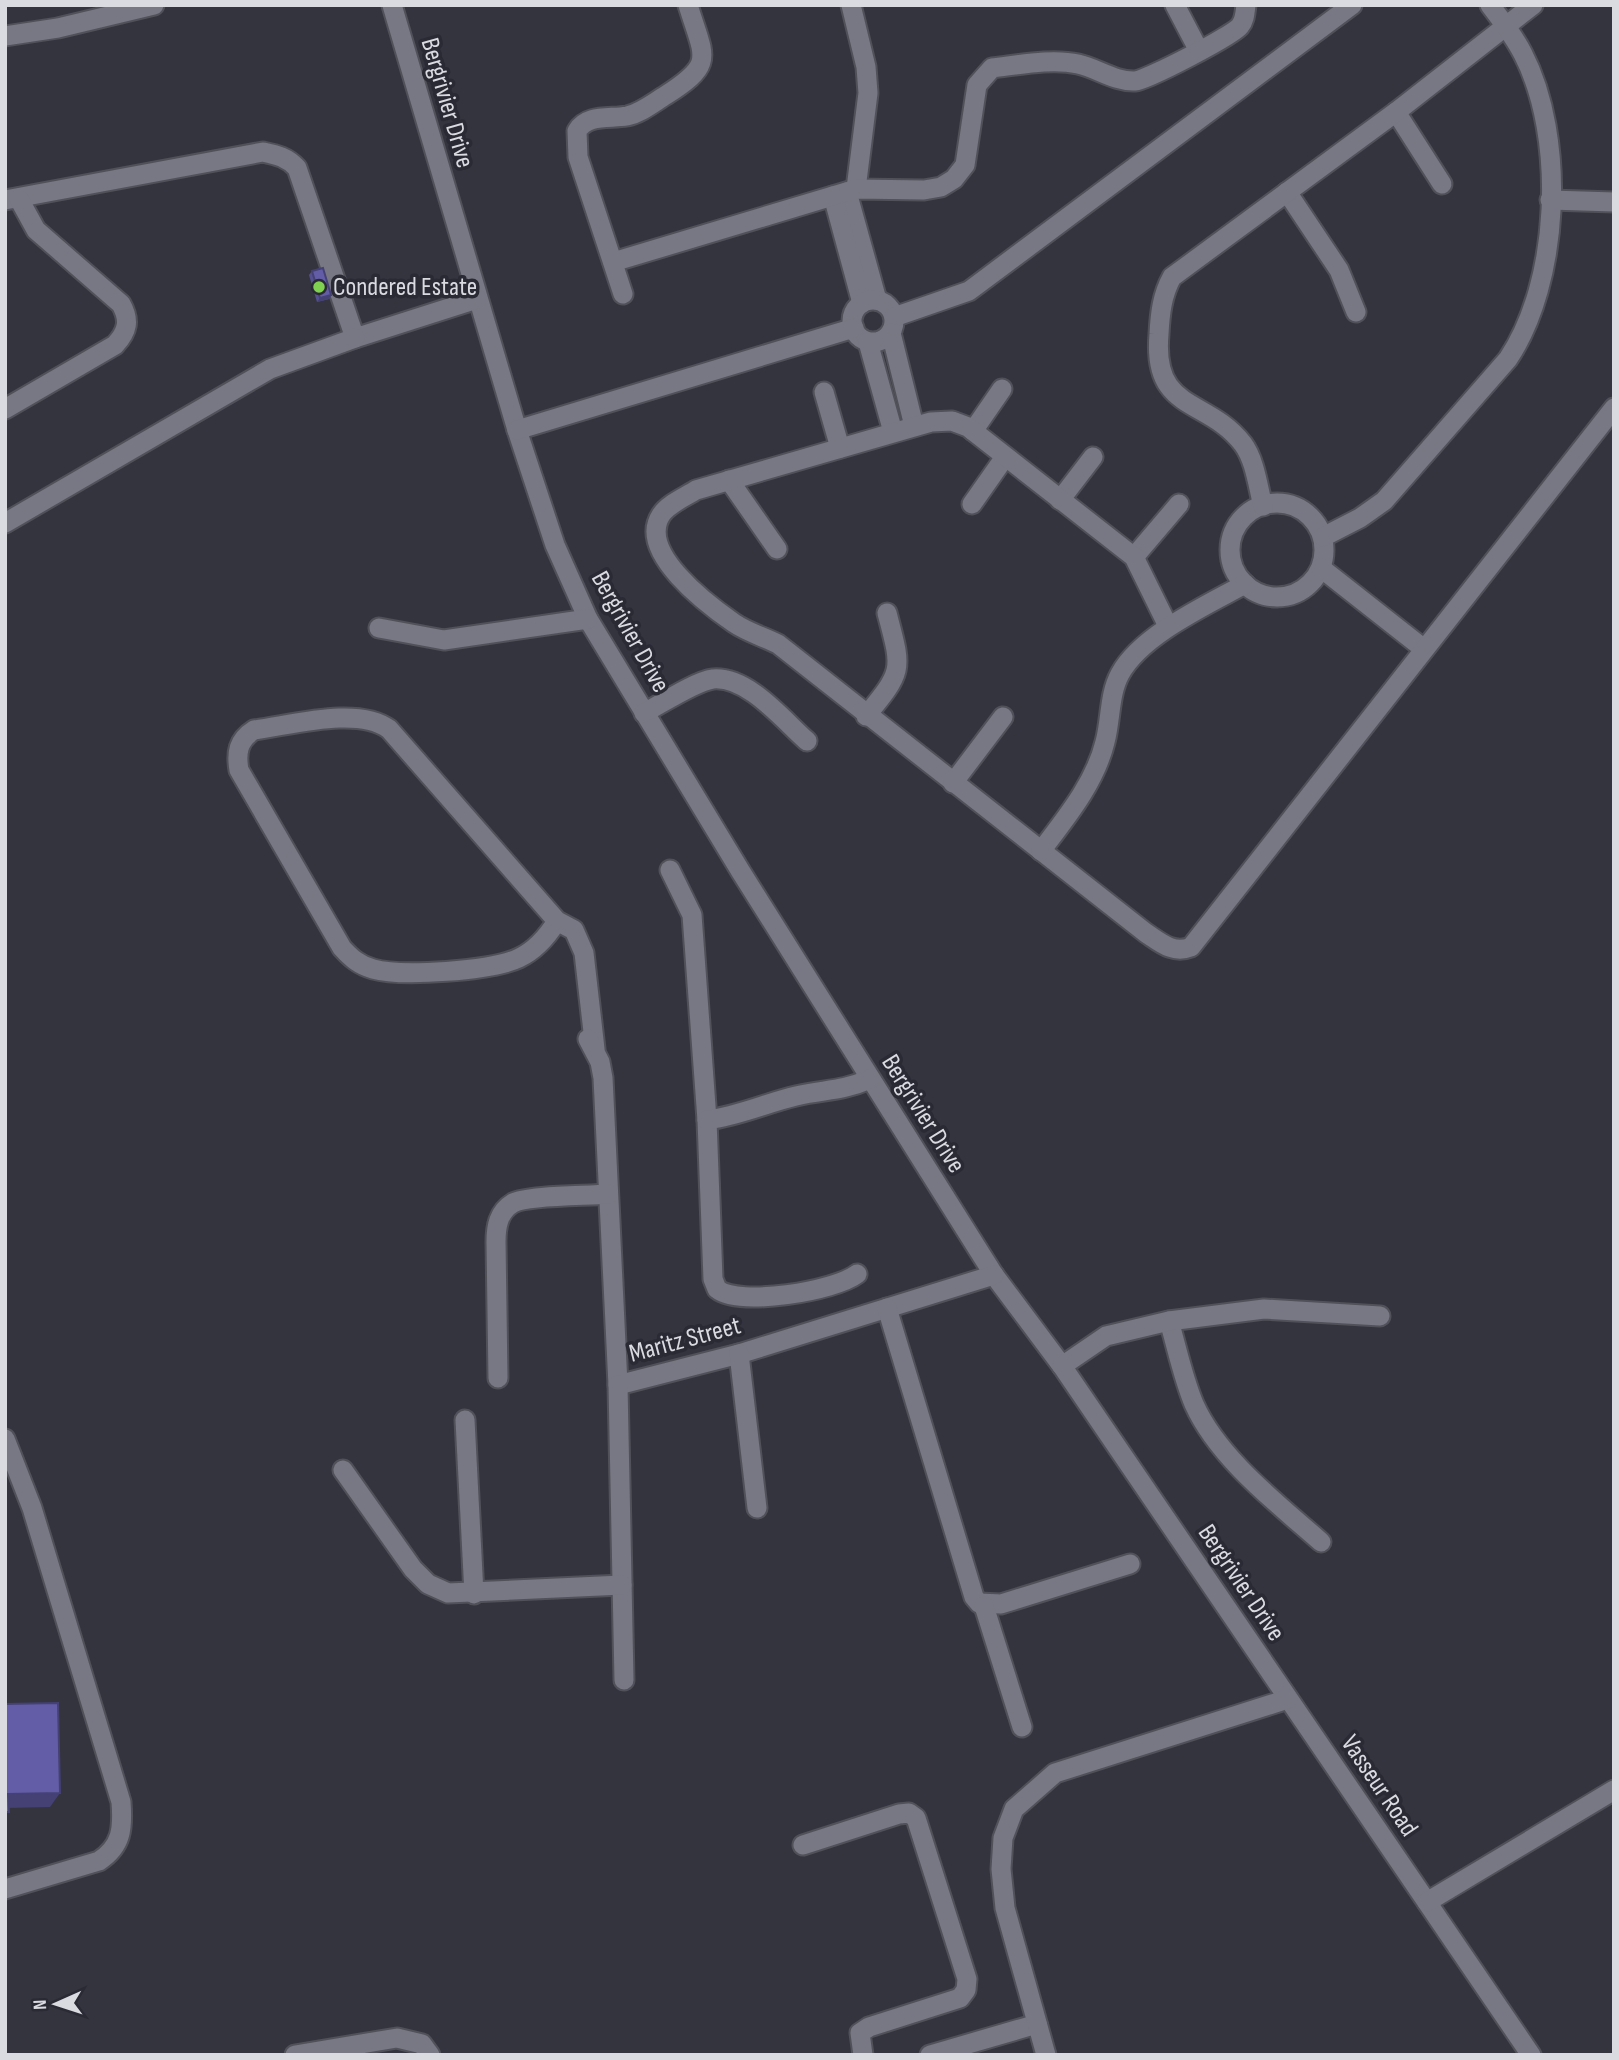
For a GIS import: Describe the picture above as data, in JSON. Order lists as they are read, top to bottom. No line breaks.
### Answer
{"streets":{"street":["Bergrivier Drive","Maritz Street","Vasseur Road"]},"crossings":[["Bergrivier Drive","Maritz Street"],["Bergrivier Drive","Vasseur Road"]],"places":["Condered Estate"],"north":"left"}
